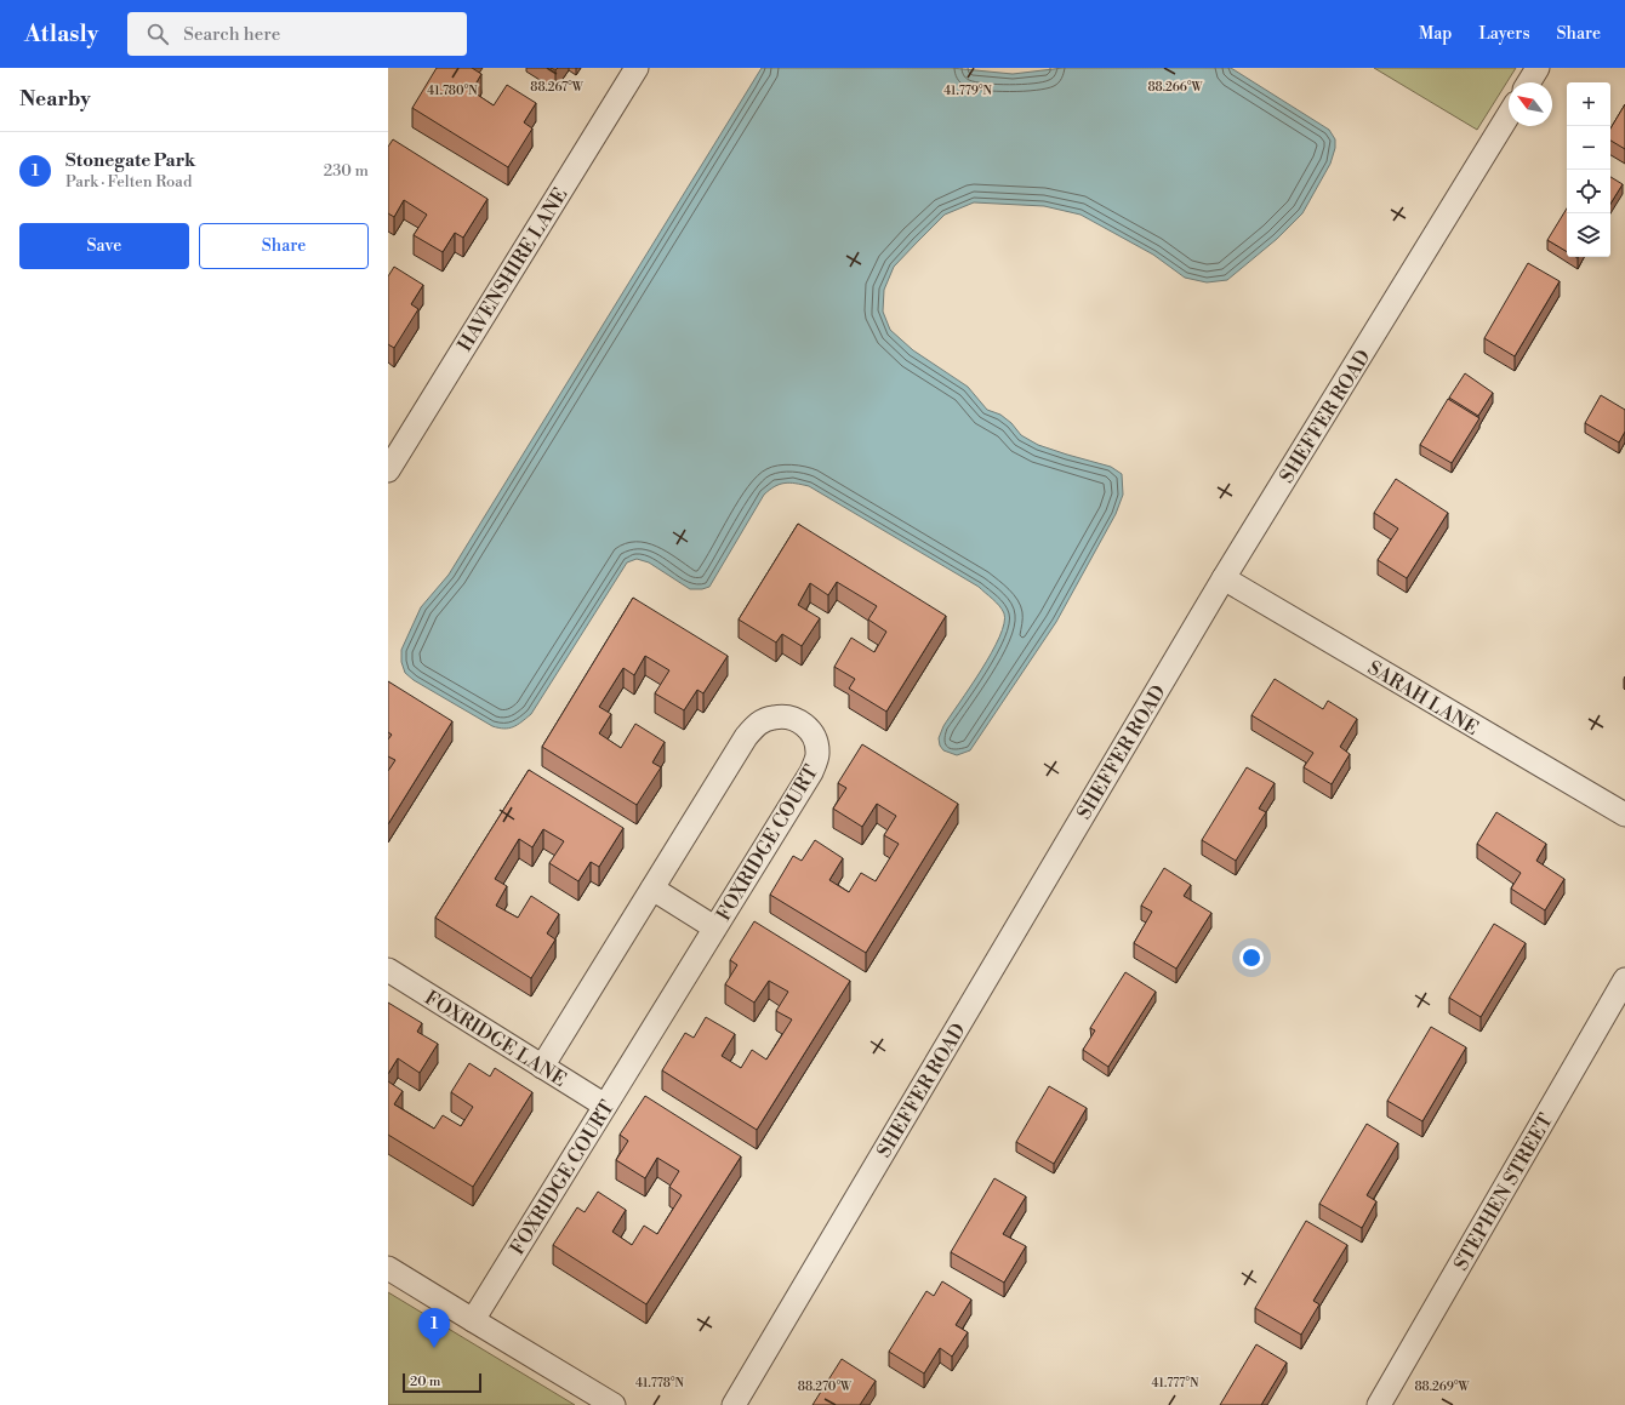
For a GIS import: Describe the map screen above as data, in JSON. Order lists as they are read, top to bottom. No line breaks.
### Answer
{"streets":{"street":["HAVENSHIRE LANE","SHEFFER ROAD","SARAH LANE","FOXRIDGE COURT","FOXRIDGE LANE","STEPHEN STREET"]},"crossings":[["SHEFFER ROAD","SARAH LANE"],["FOXRIDGE COURT","FOXRIDGE LANE"]],"scale_bar":"20 m","north":"top left","page":{"header":"Atlasly","search":"Search here","nav":["Map","Layers","Share"],"heading":"Nearby","map_buttons":["+","−"],"list":[{"mark":"1","name":"Stonegate Park","note":"Park · Felten Road","value":"230 m"}],"buttons":["Save","Share"],"pins":"1","scale":"20 m"},"coordinates":["88.267°W","88.266°W","41.780°N","41.779°N","41.778°N","41.777°N","88.270°W","88.269°W"]}
